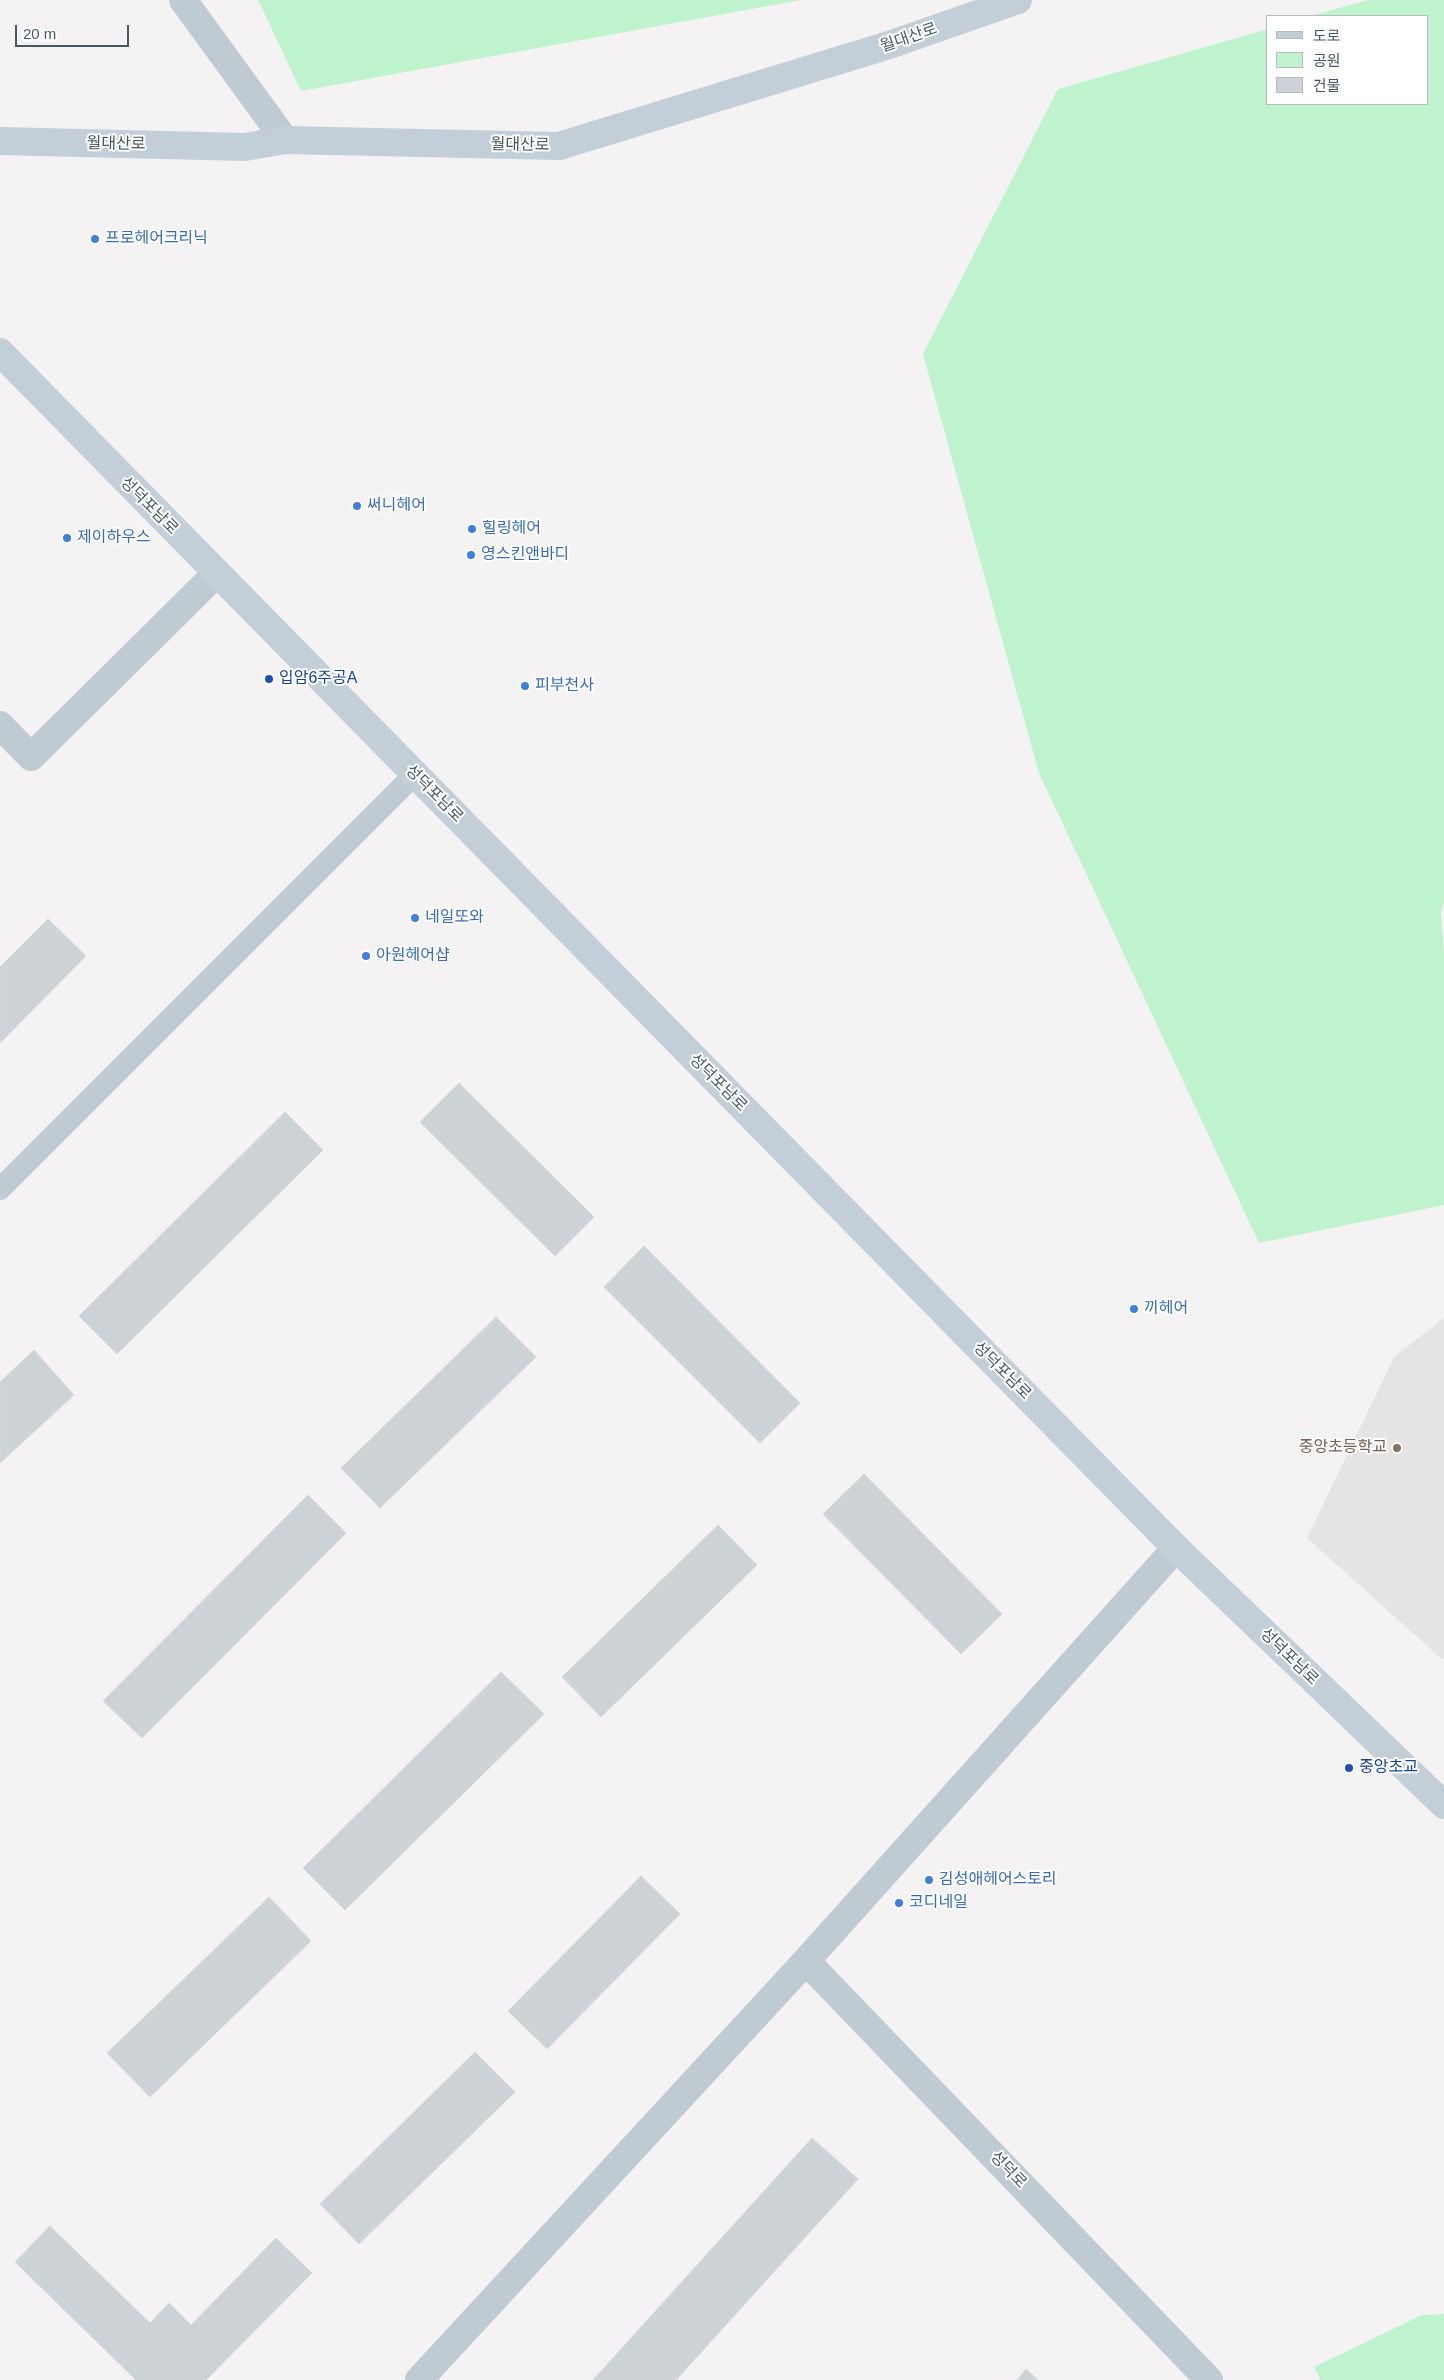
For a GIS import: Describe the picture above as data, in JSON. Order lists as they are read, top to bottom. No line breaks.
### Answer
{"streets":{"street":["월대산로","성덕포남로","성덕로"]},"places":["프로헤어크리닉","써니헤어","힐링헤어","제이하우스","영스킨앤바디","입암6주공A","피부천사","네일또와","아원헤어샵","끼헤어","중앙초등학교","중앙초교","김성애헤어스토리","코디네일"],"legend":["도로","공원","건물"],"scale_bar":"20 m"}
